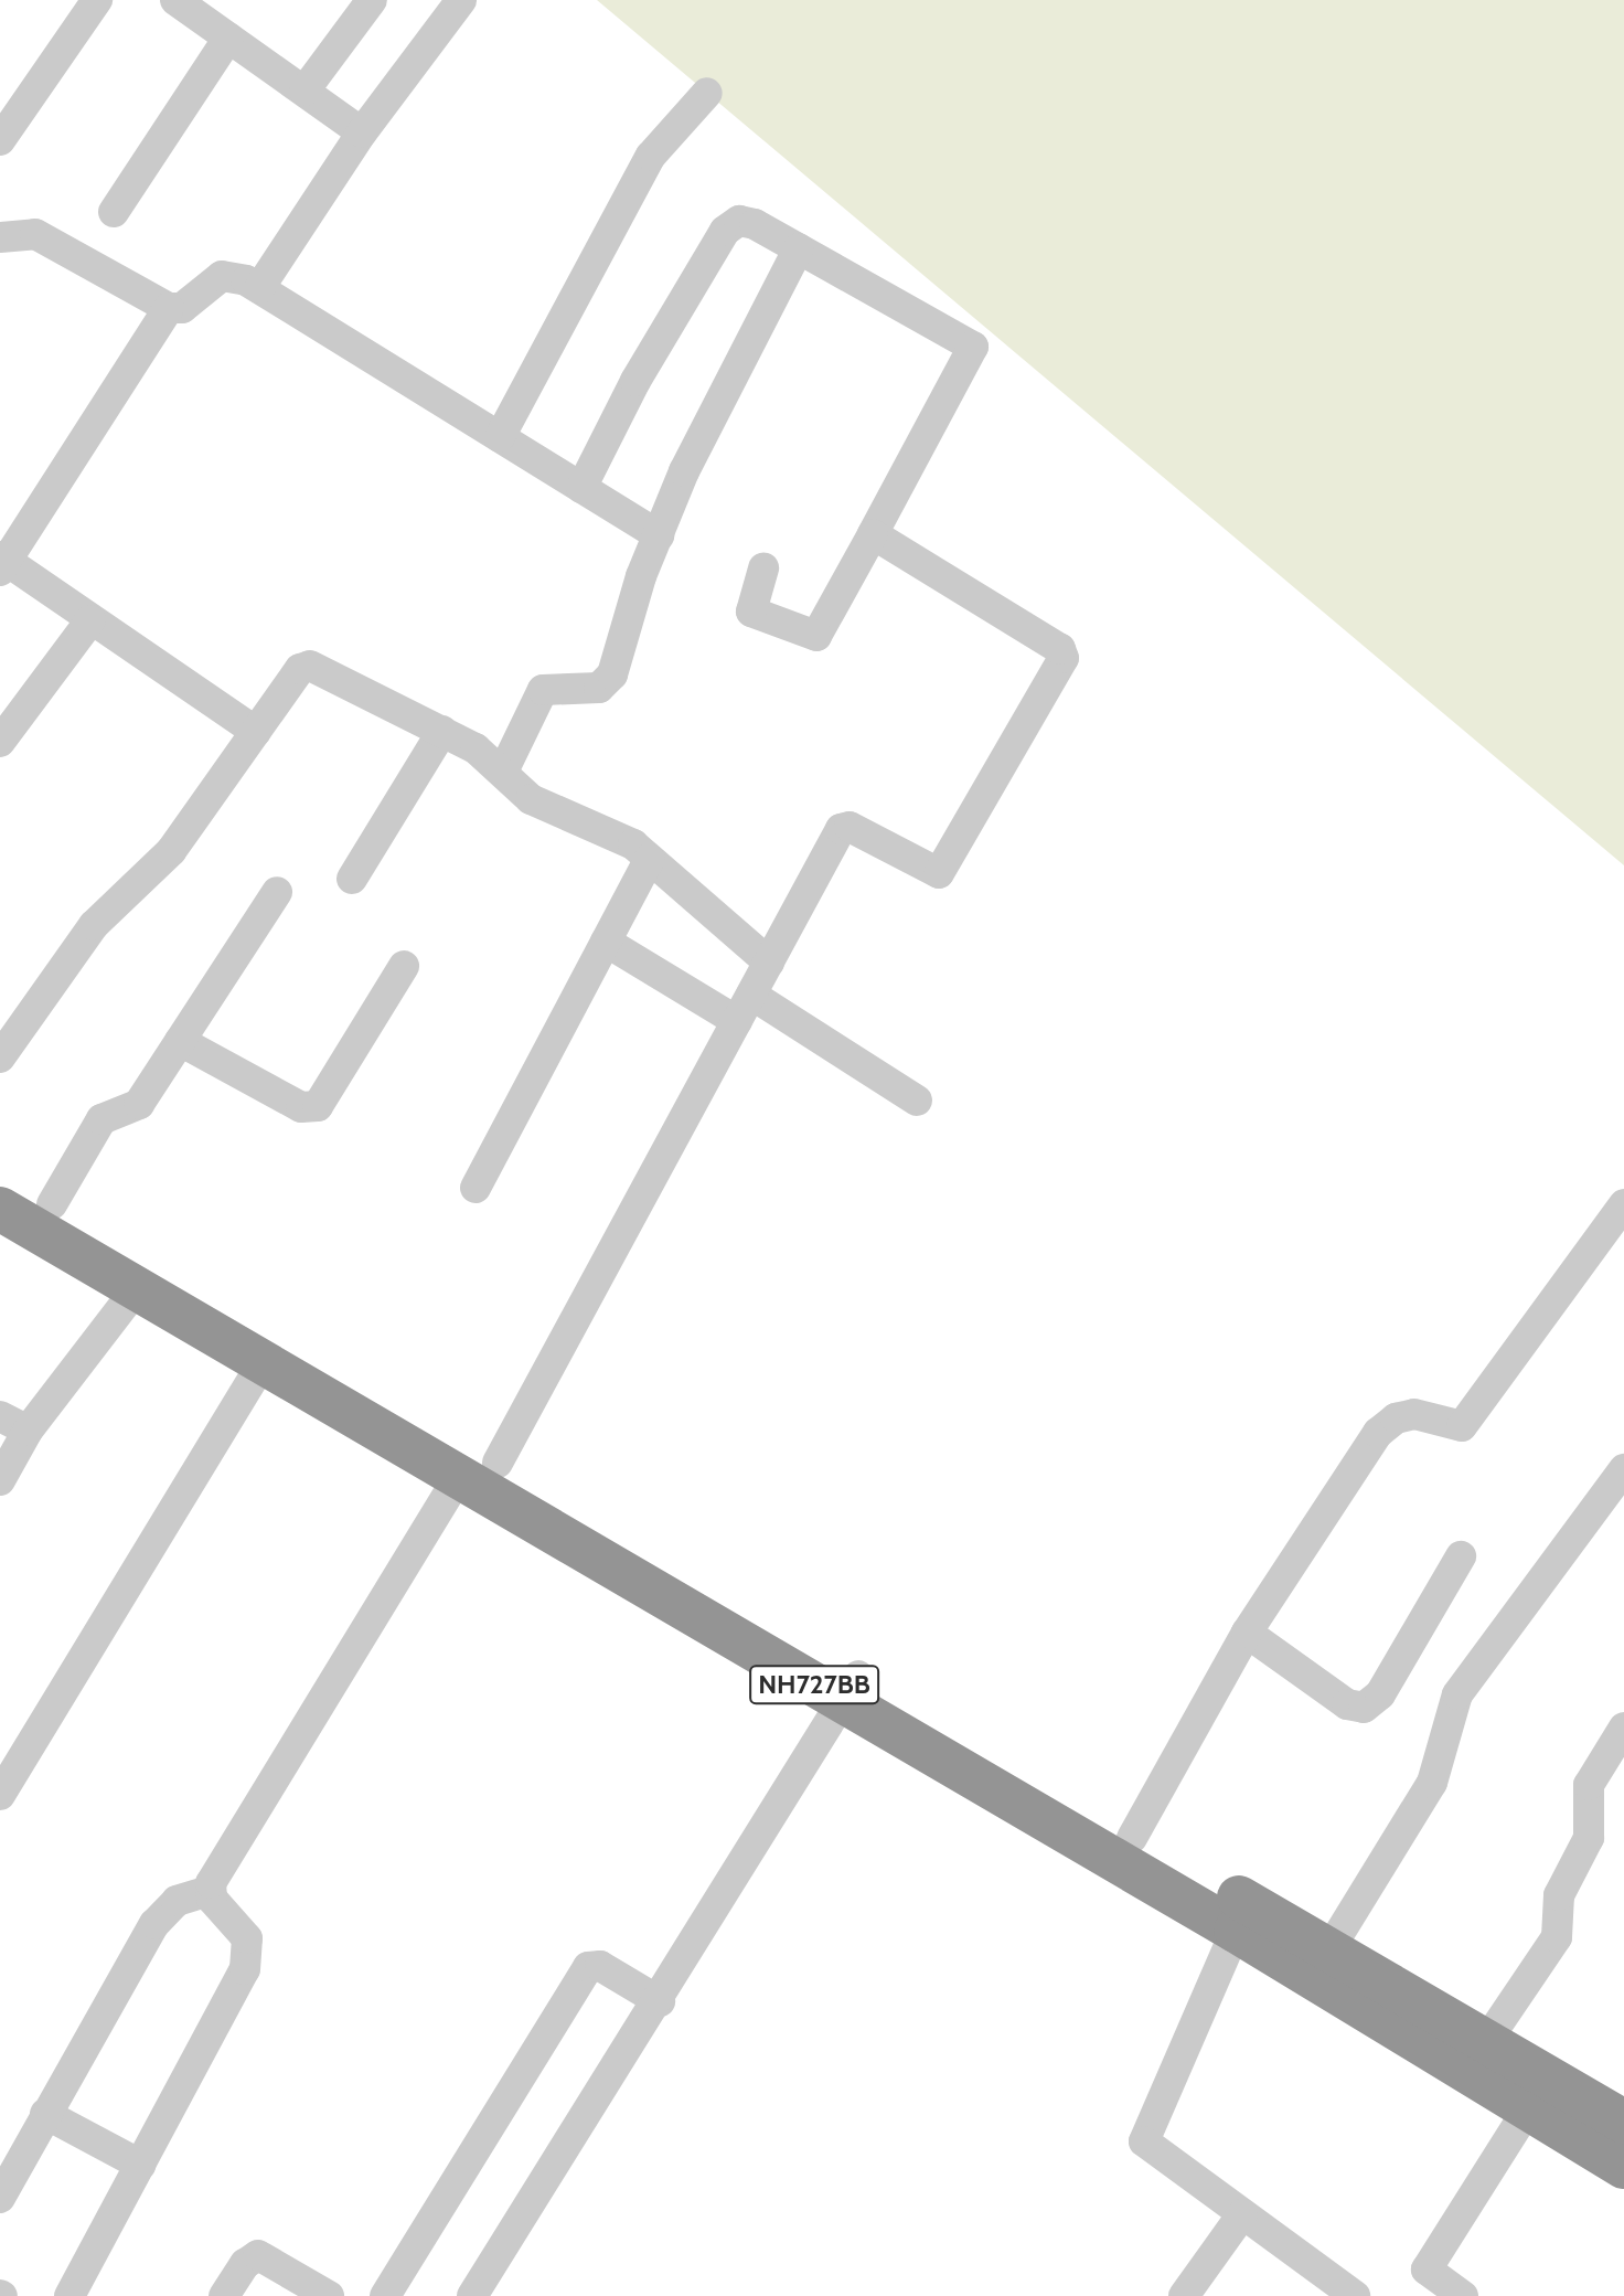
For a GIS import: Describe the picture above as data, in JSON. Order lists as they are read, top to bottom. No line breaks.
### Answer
{"streets":{"highway":["NH727BB"]}}
